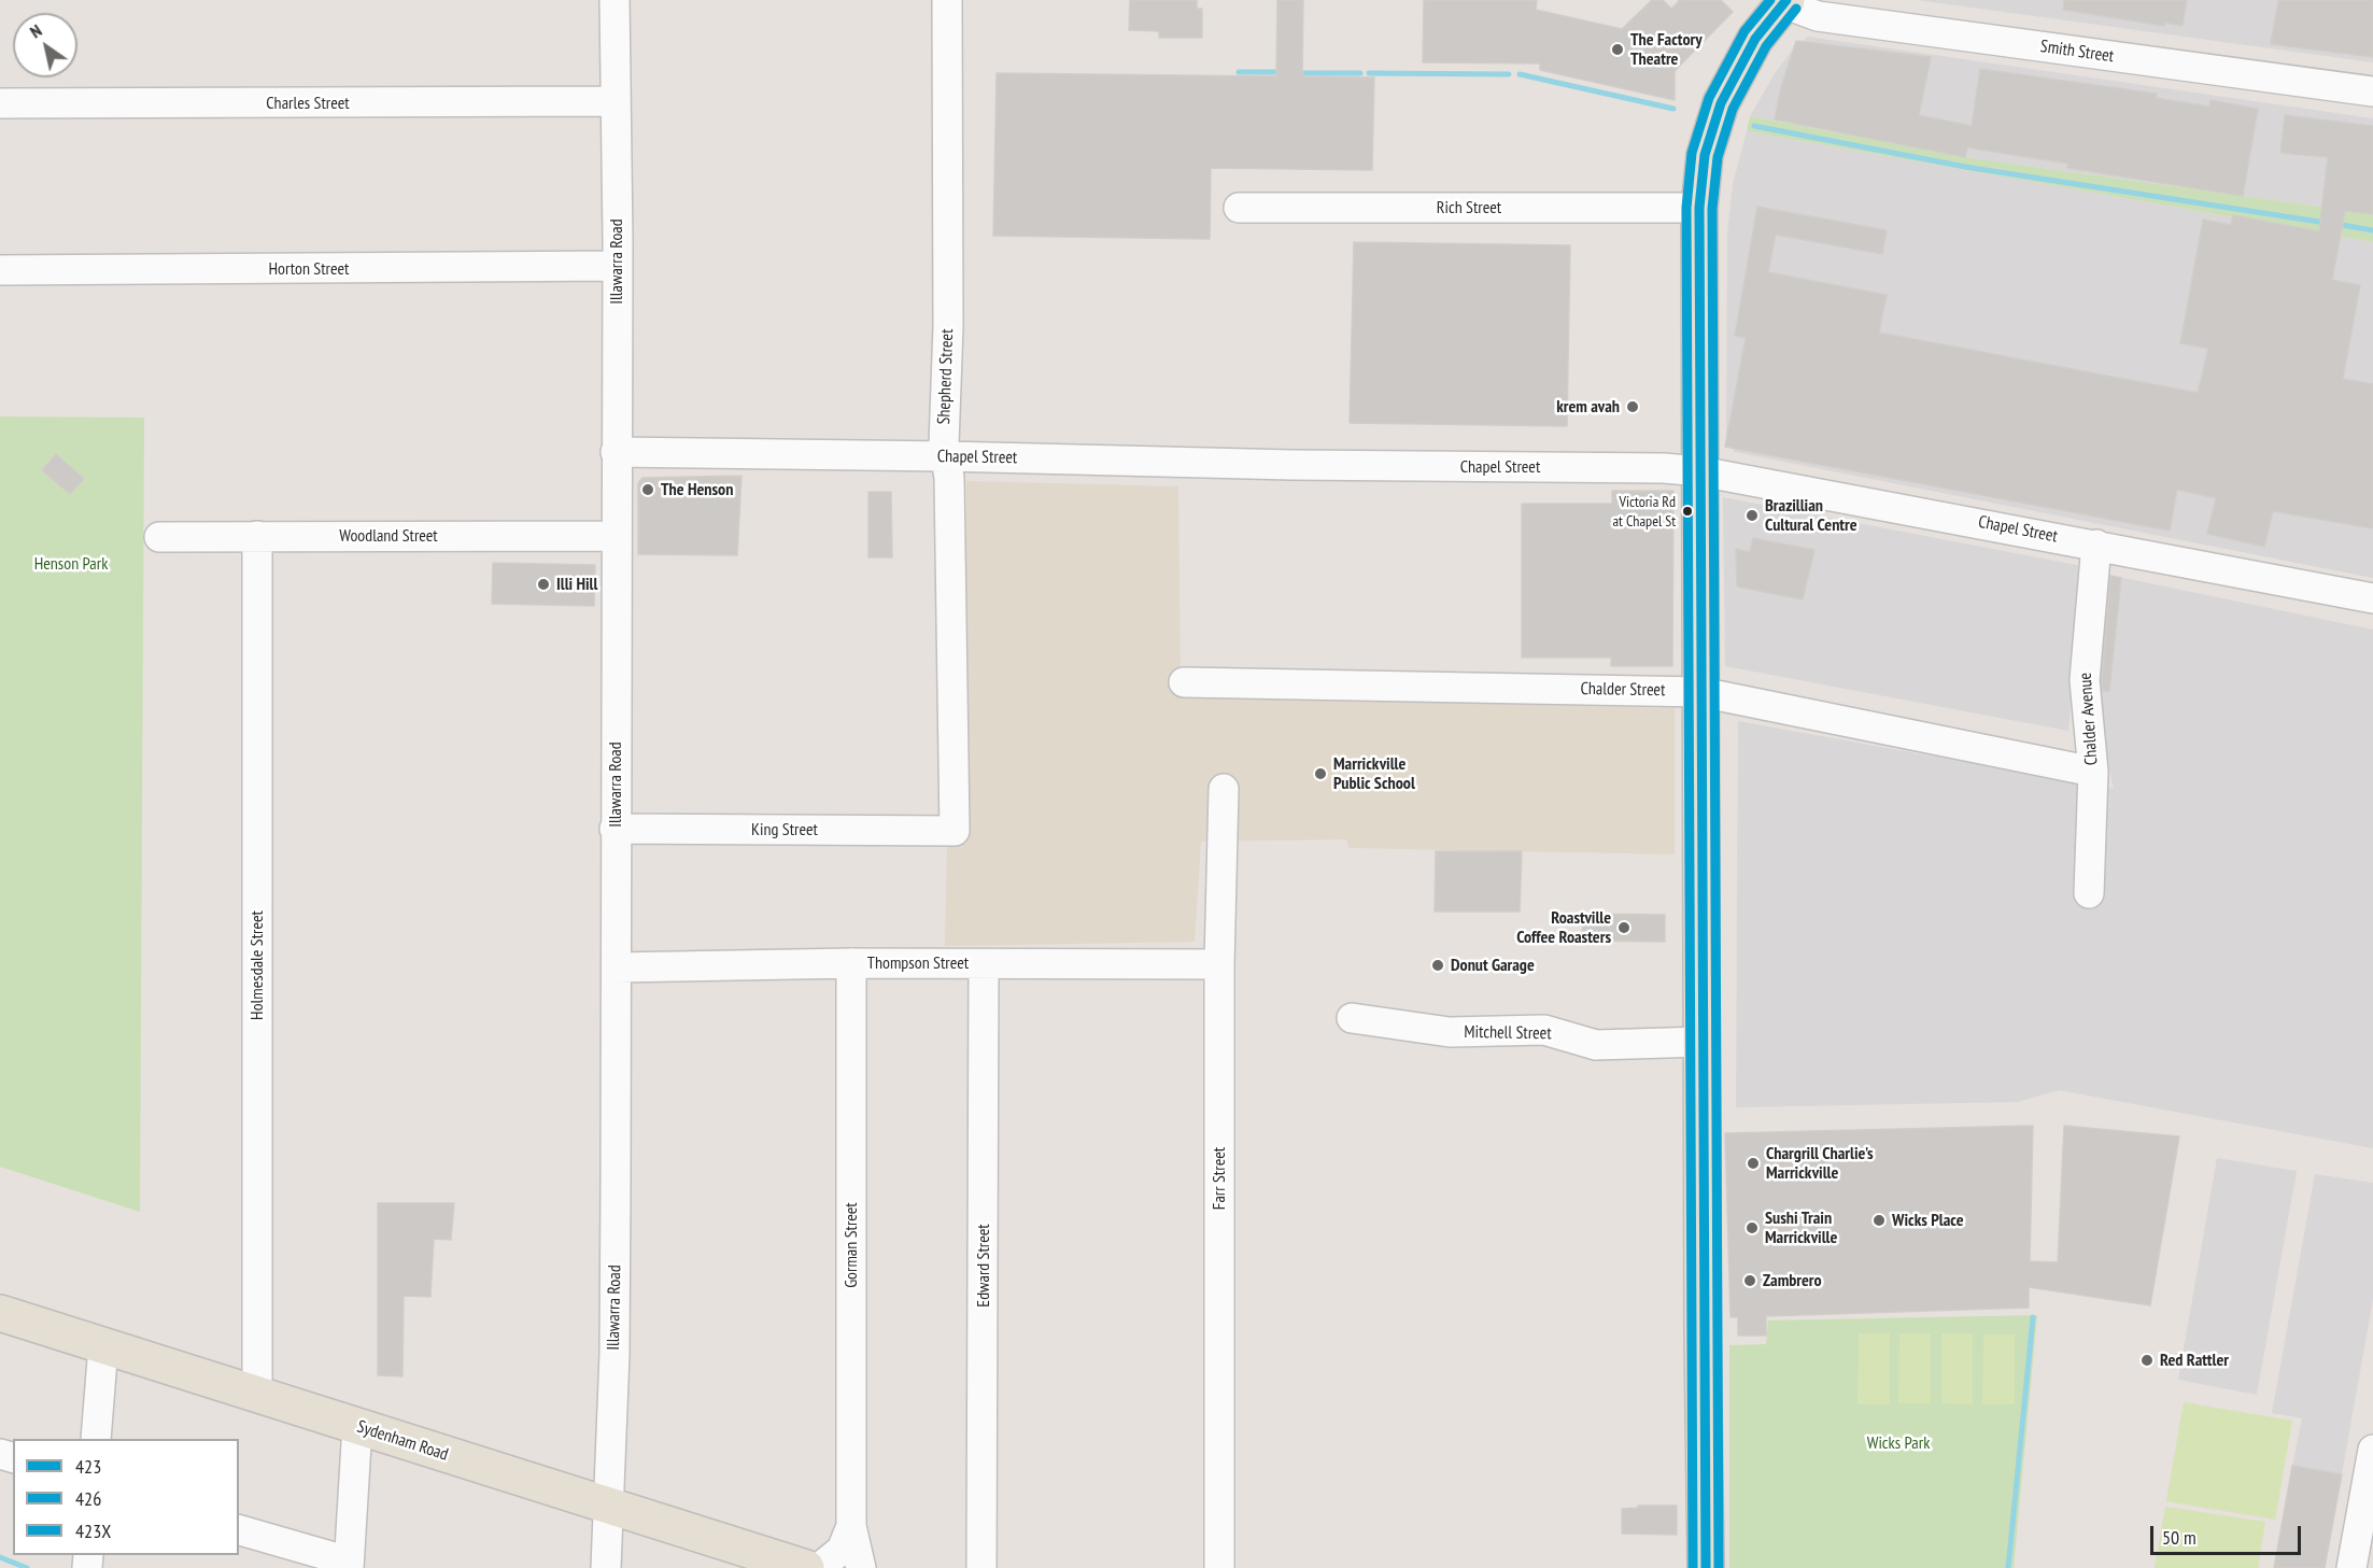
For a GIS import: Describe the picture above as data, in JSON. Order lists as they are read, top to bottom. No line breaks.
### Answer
{"streets":{"main road":["Sydenham Road"],"street":["Smith Street","Charles Street","Rich Street","Illawarra Road","Horton Street","Shepherd Street","Chapel Street","Woodland Street","Chalder Street","Chalder Avenue","King Street","Thompson Street","Holmesdale Street","Mitchell Street","Farr Street","Gorman Street","Edward Street"]},"crossings":[["Charles Street","Illawarra Road"],["Illawarra Road","Horton Street"],["Illawarra Road","Chapel Street"],["Illawarra Road","Woodland Street"],["Illawarra Road","King Street"],["Illawarra Road","Thompson Street"],["Illawarra Road","Sydenham Road"],["Shepherd Street","Chapel Street"],["Shepherd Street","King Street"],["Chapel Street","Chalder Avenue"],["Woodland Street","Holmesdale Street"],["Chalder Street","Chalder Avenue"],["Thompson Street","Farr Street"],["Thompson Street","Gorman Street"],["Thompson Street","Edward Street"],["Holmesdale Street","Sydenham Road"]],"parks":["Henson Park","Wicks Park"],"places":["The Factory Theatre","krem avah","The Henson","Victoria Rd at Chapel St","Brazillian Cultural Centre","Illi Hill","Marrickville Public School","Roastville Coffee Roasters","Donut Garage","Chargrill Charlie's Marrickville","Wicks Place","Sushi Train Marrickville","Zambrero","Red Rattler"],"lines":["transit line 423","transit line 423X","transit line 426"],"legend":["423","426","423X"],"scale_bar":"50 m","north":"top left"}
